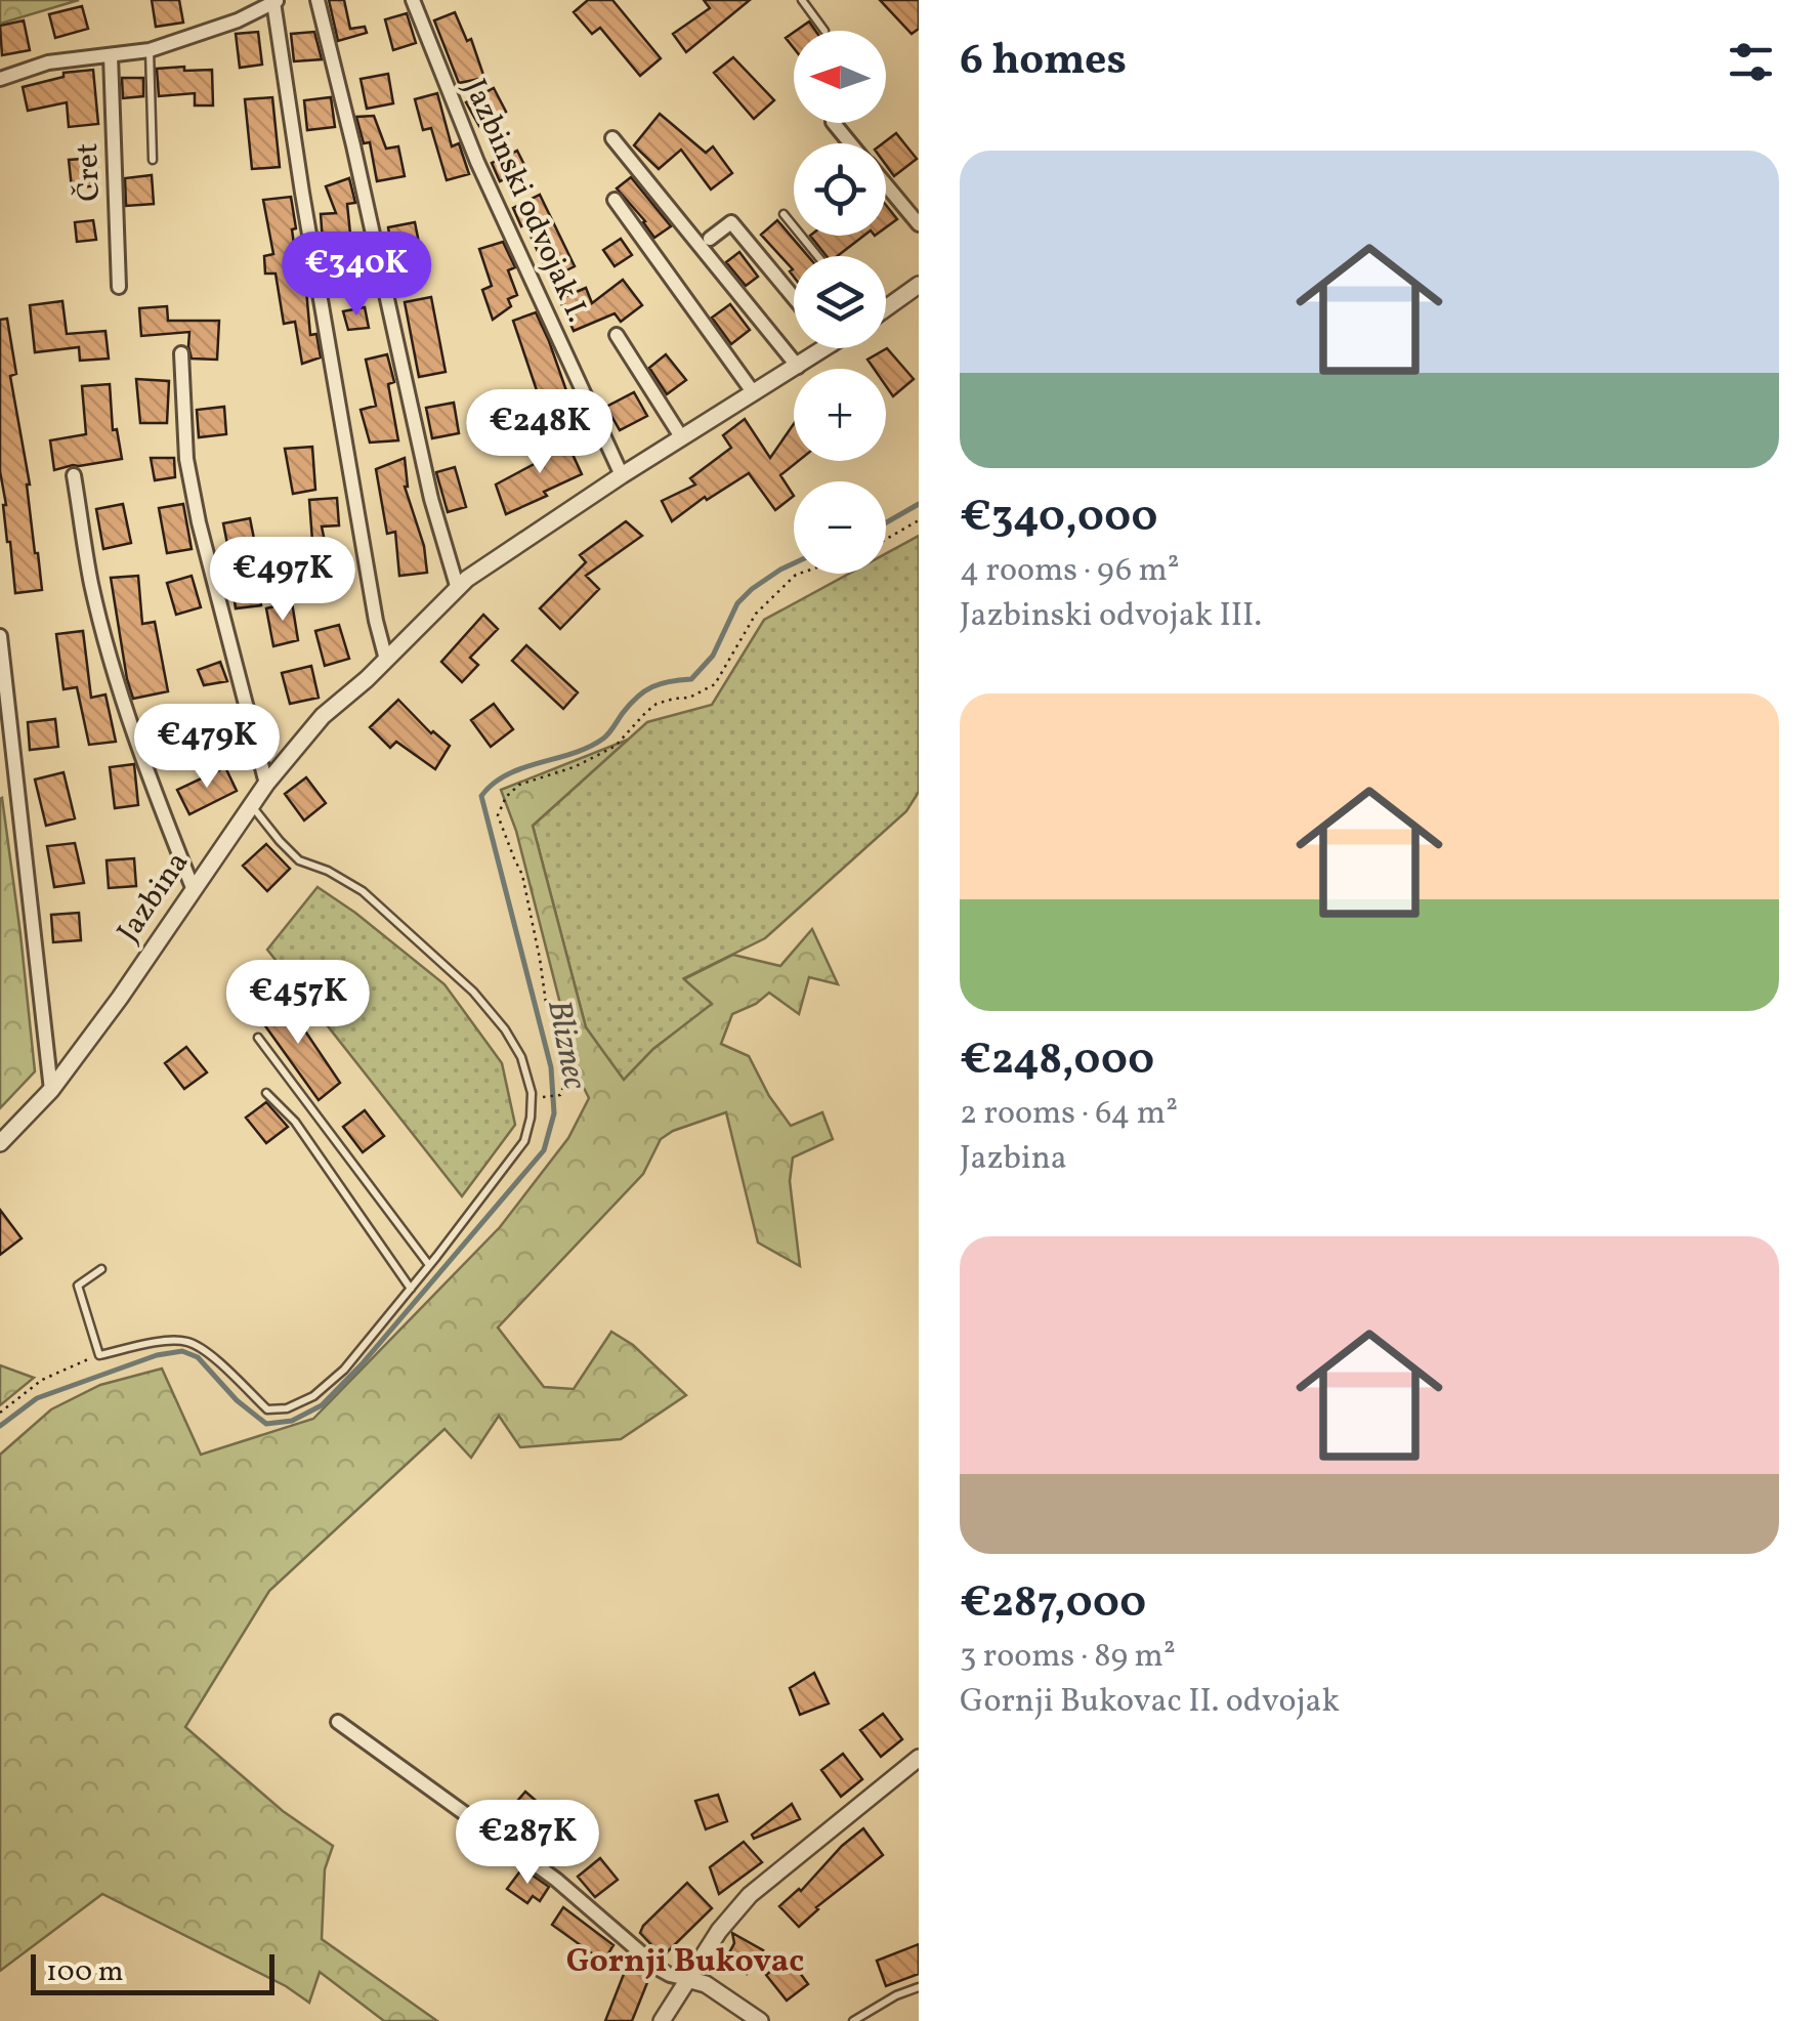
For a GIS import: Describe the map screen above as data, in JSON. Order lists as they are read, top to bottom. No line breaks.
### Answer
{"streets":{"street":["Čret","Jazbinski odvojak I.","Jazbina"]},"crossings":[["Jazbinski odvojak I.","Jazbina"]],"districts":["Gornji Bukovac"],"water":["Bliznec"],"scale_bar":"100 m","north":"left","page":{"heading":"6 homes","map_buttons":["+","−"],"list":[{"name":"€340,000","note":"4 rooms · 96 m² · Jazbinski odvojak III."},{"name":"€248,000","note":"2 rooms · 64 m² · Jazbina"},{"name":"€287,000","note":"3 rooms · 89 m² · Gornji Bukovac II. odvojak"}],"price":["€340K","€248K","€497K","€479K","€457K","€287K"],"scale":"100 m"}}
